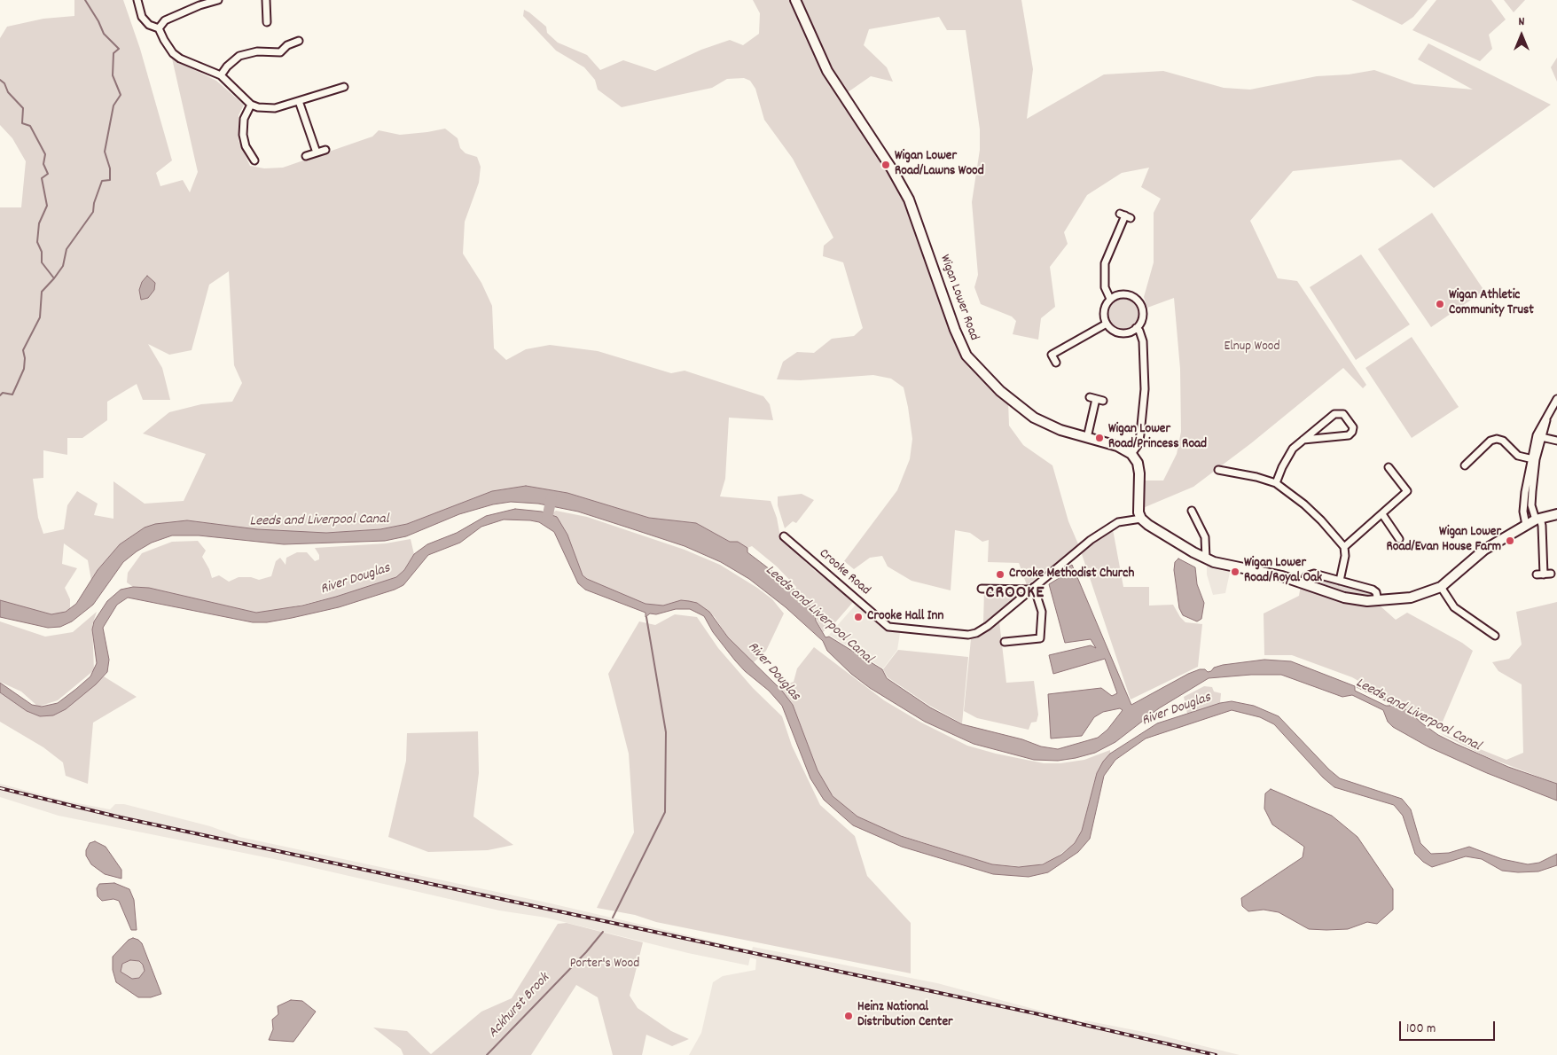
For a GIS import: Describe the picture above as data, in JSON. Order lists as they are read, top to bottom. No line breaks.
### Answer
{"streets":{"main road":["Wigan Lower Road"],"street":["Crooke Road"]},"districts":["CROOKE"],"water":["Leeds and Liverpool Canal","River Douglas","Ackhurst Brook"],"parks":["Elnup Wood","Porter's Wood"],"places":["Wigan Lower Road/Lawns Wood","Wigan Athletic Community Trust","Wigan Lower Road/Princess Road","Wigan Lower Road/Evan House Farm","Wigan Lower Road/Royal Oak","Crooke Methodist Church","Crooke Hall Inn","Heinz National Distribution Center"],"scale_bar":"100 m","north":"top"}
